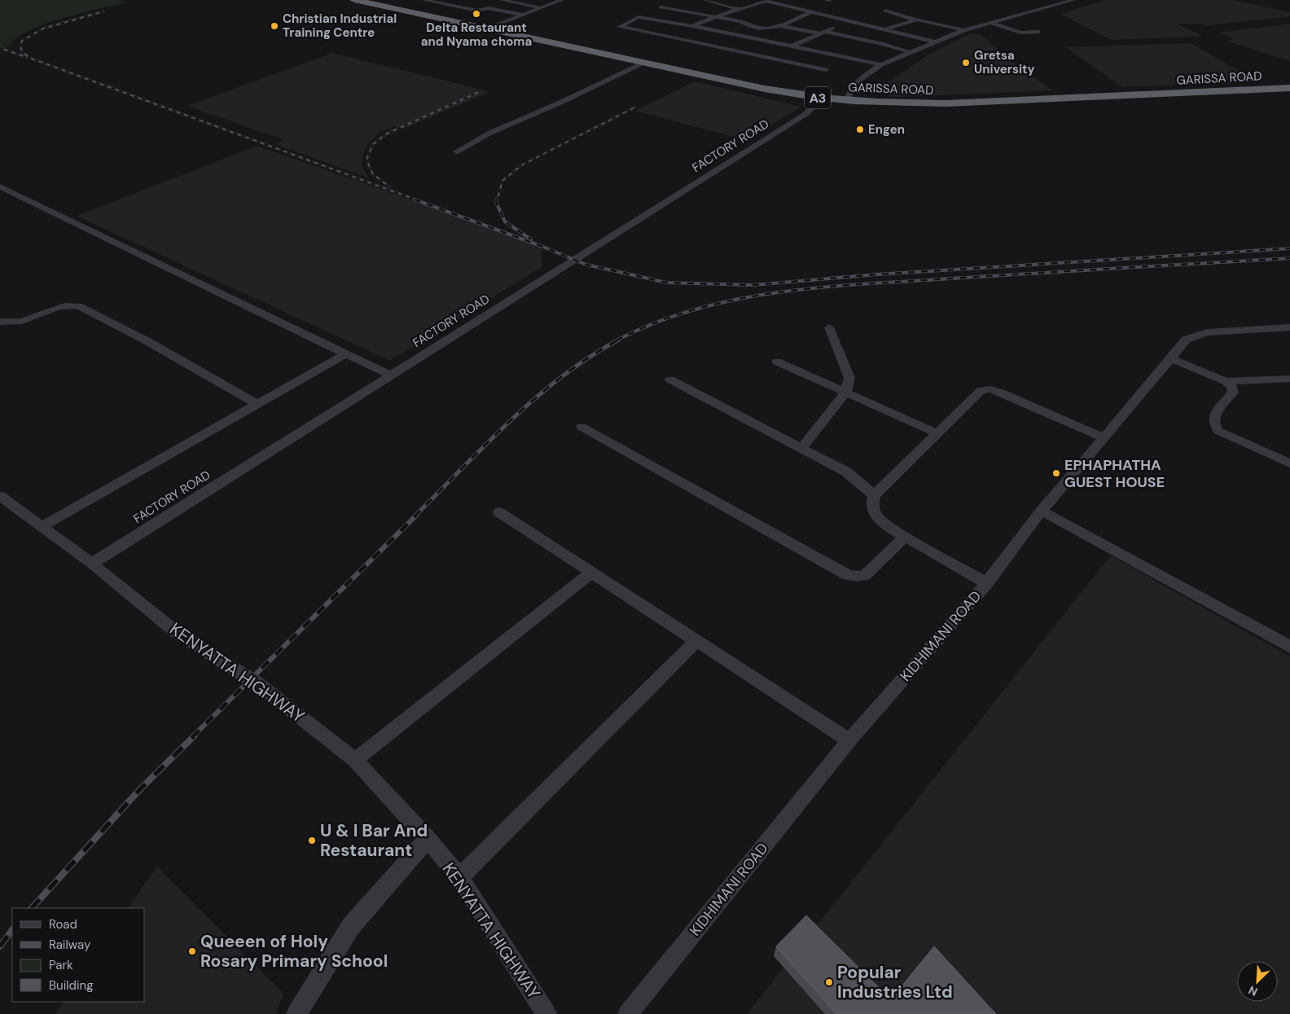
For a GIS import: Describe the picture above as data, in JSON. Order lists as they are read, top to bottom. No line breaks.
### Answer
{"streets":{"highway":["GARISSA ROAD","A3"],"street":["FACTORY ROAD","KIDHIMANI ROAD","KENYATTA HIGHWAY"]},"crossings":[["GARISSA ROAD","FACTORY ROAD"],["FACTORY ROAD","KENYATTA HIGHWAY"]],"places":["Delta Restaurant and Nyama choma","Christian Industrial Training Centre","Gretsa University","Engen","EPHAPHATHA GUEST HOUSE","U & I Bar And Restaurant","Queeen of Holy Rosary Primary School","Popular Industries Ltd"],"legend":["Road","Railway","Park","Building"],"north":"bottom left"}
